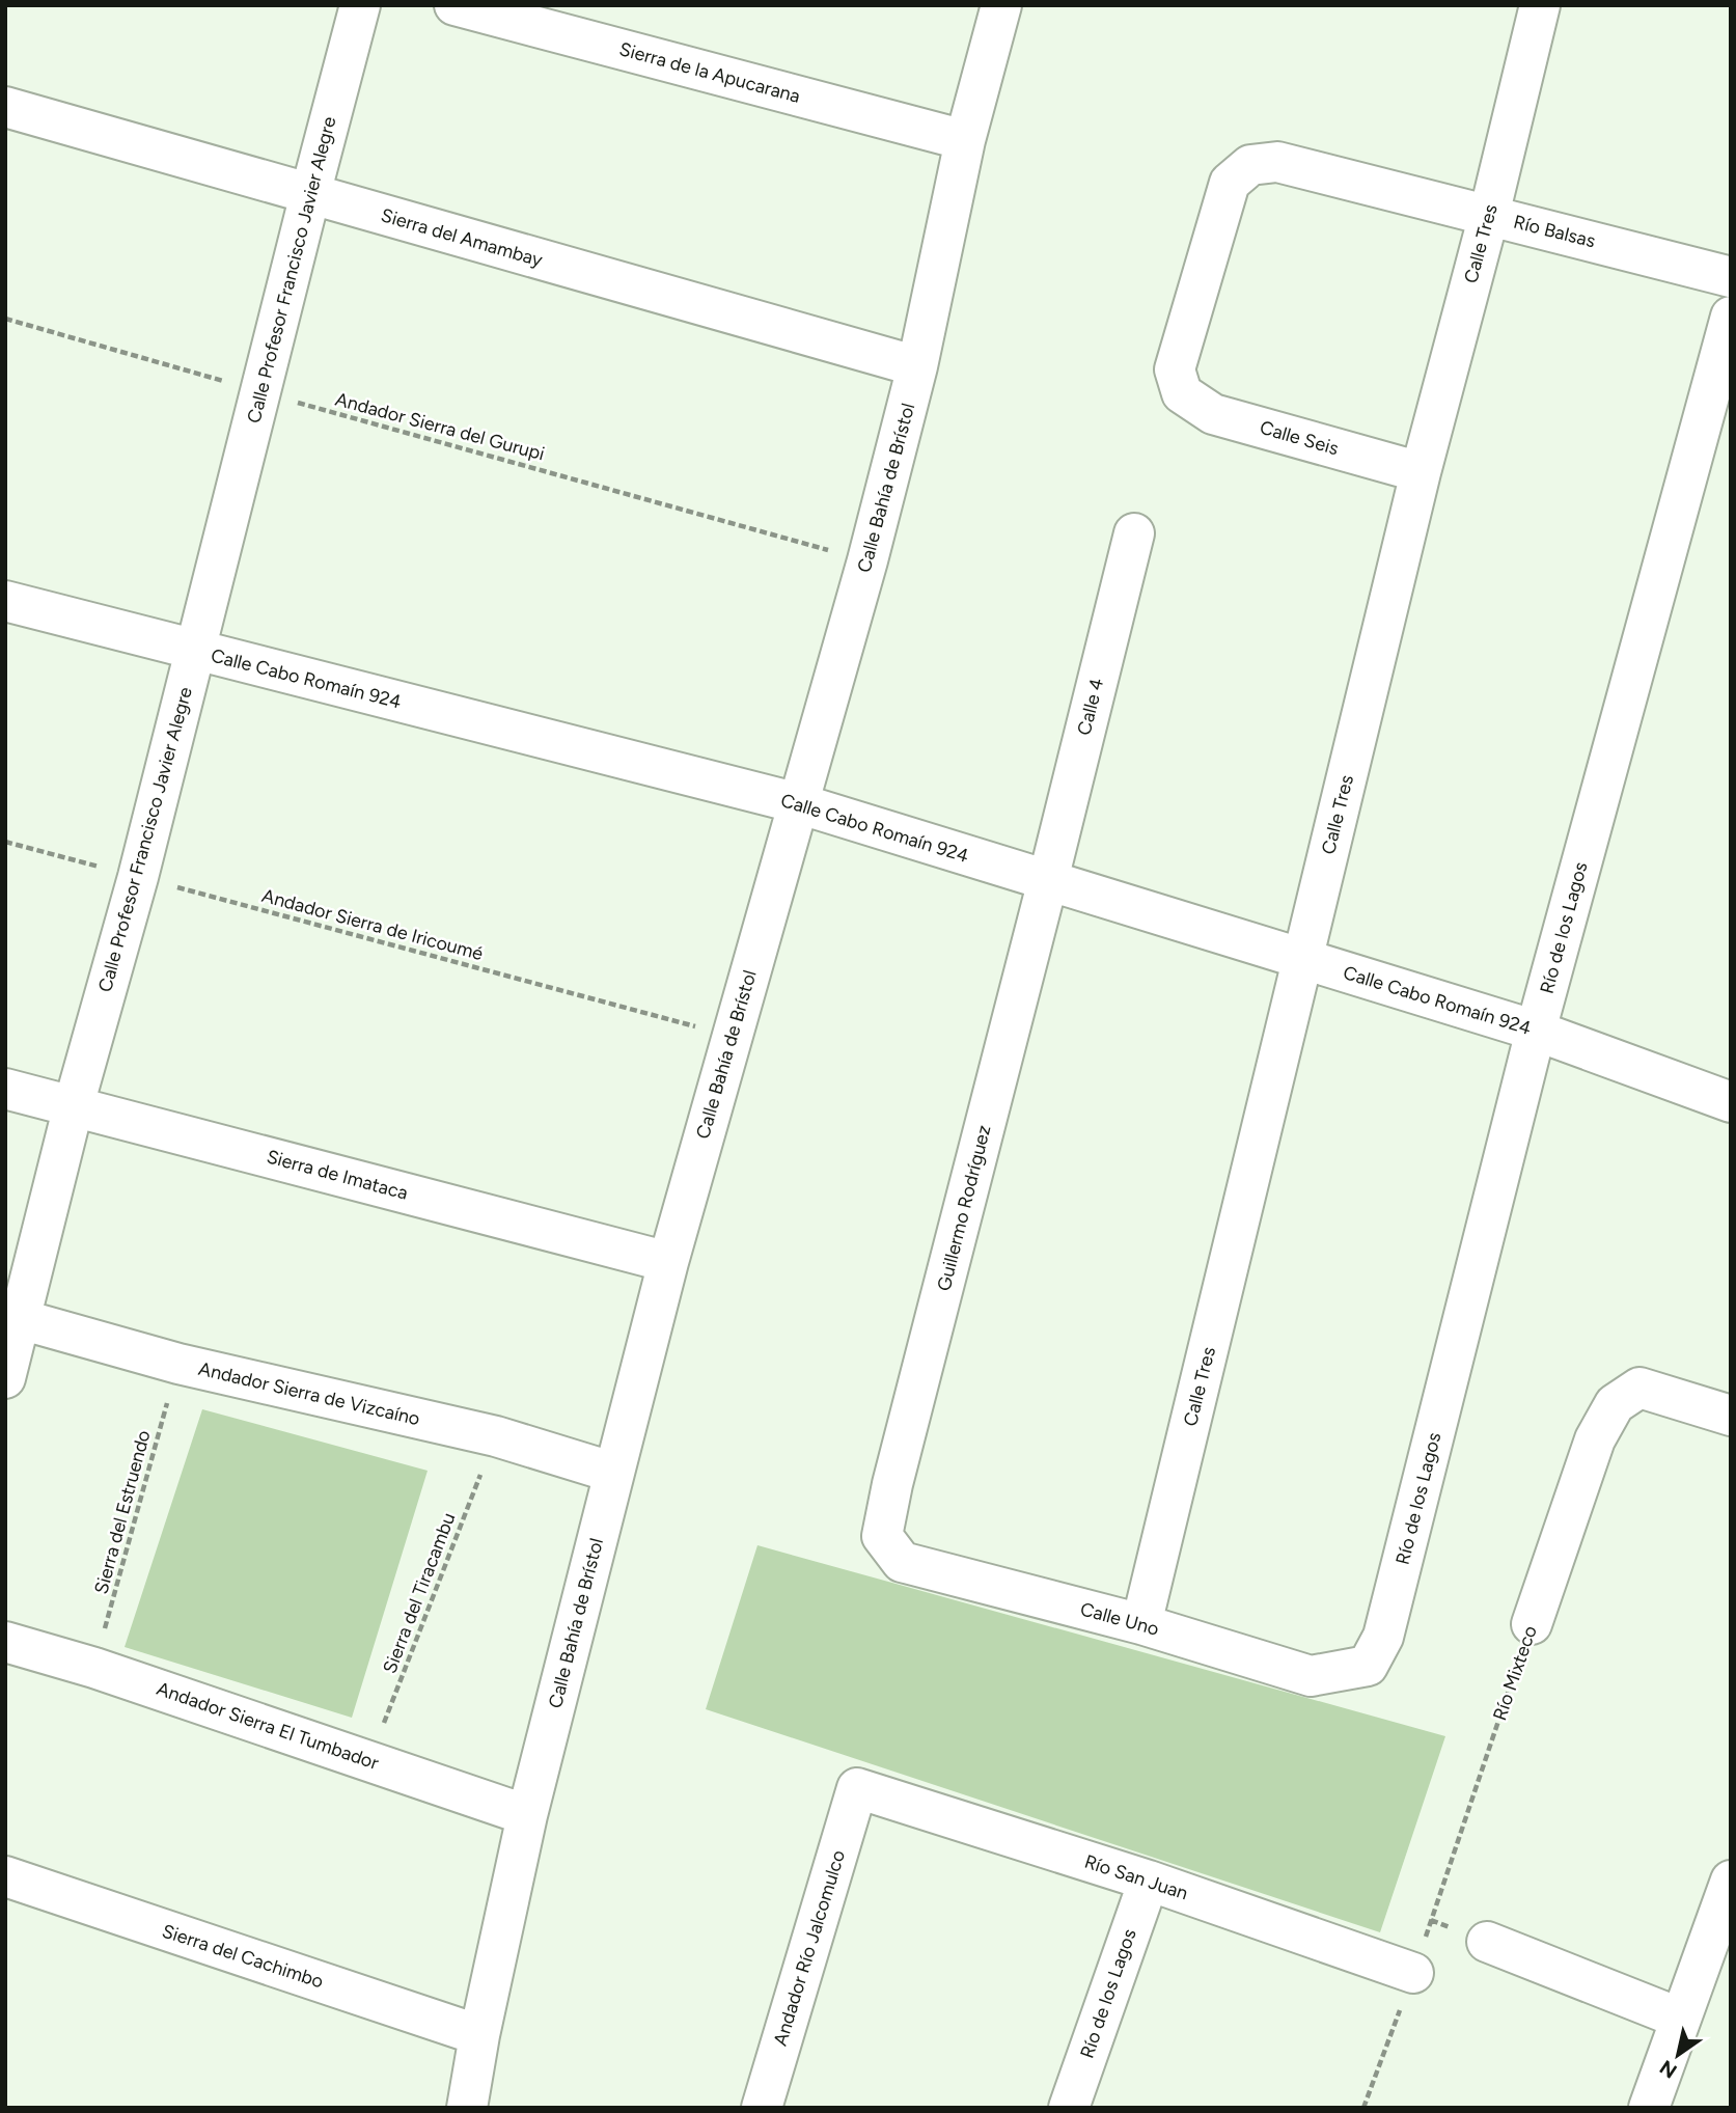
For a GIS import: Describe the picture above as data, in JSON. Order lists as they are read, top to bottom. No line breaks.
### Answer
{"streets":{"street":["Sierra de la Apucarana","Río Balsas","Sierra del Amambay","Calle Tres","Calle Profesor Francisco Javier Alegre","Calle Seis","Calle Bahía de Brístol","Calle Cabo Romaín 924","Calle 4","Río de los Lagos","Sierra de Imataca","Guillermo Rodríguez","Andador Sierra de Vizcaíno","Calle Uno","Río Mixteco","Andador Sierra El Tumbador","Río San Juan","Andador Río Jalcomulco","Sierra del Cachimbo"],"path":["Andador Sierra del Gurupi","Andador Sierra de Iricoumé","Sierra del Estruendo","Sierra del Tiracambu"]},"crossings":[["Sierra de la Apucarana","Calle Bahía de Brístol"],["Río Balsas","Calle Tres"],["Río Balsas","Calle Seis"],["Sierra del Amambay","Calle Profesor Francisco Javier Alegre"],["Sierra del Amambay","Calle Bahía de Brístol"],["Calle Tres","Calle Seis"],["Calle Tres","Calle Cabo Romaín 924"],["Calle Tres","Calle Uno"],["Calle Profesor Francisco Javier Alegre","Andador Sierra del Gurupi"],["Calle Profesor Francisco Javier Alegre","Calle Cabo Romaín 924"],["Calle Profesor Francisco Javier Alegre","Andador Sierra de Iricoumé"],["Calle Profesor Francisco Javier Alegre","Sierra de Imataca"],["Calle Profesor Francisco Javier Alegre","Andador Sierra de Vizcaíno"],["Andador Sierra del Gurupi","Calle Bahía de Brístol"],["Calle Bahía de Brístol","Calle Cabo Romaín 924"],["Calle Bahía de Brístol","Andador Sierra de Iricoumé"],["Calle Bahía de Brístol","Sierra de Imataca"],["Calle Bahía de Brístol","Andador Sierra de Vizcaíno"],["Calle Bahía de Brístol","Andador Sierra El Tumbador"],["Calle Bahía de Brístol","Sierra del Cachimbo"],["Calle Cabo Romaín 924","Calle 4"],["Calle Cabo Romaín 924","Río de los Lagos"],["Calle Cabo Romaín 924","Guillermo Rodríguez"],["Calle 4","Guillermo Rodríguez"],["Río de los Lagos","Calle Uno"],["Río de los Lagos","Río San Juan"],["Guillermo Rodríguez","Calle Uno"],["Andador Sierra de Vizcaíno","Sierra del Estruendo"],["Andador Sierra de Vizcaíno","Sierra del Tiracambu"],["Sierra del Estruendo","Andador Sierra El Tumbador"],["Sierra del Tiracambu","Andador Sierra El Tumbador"],["Río Mixteco","Río San Juan"],["Río San Juan","Andador Río Jalcomulco"]],"north":"bottom left"}
